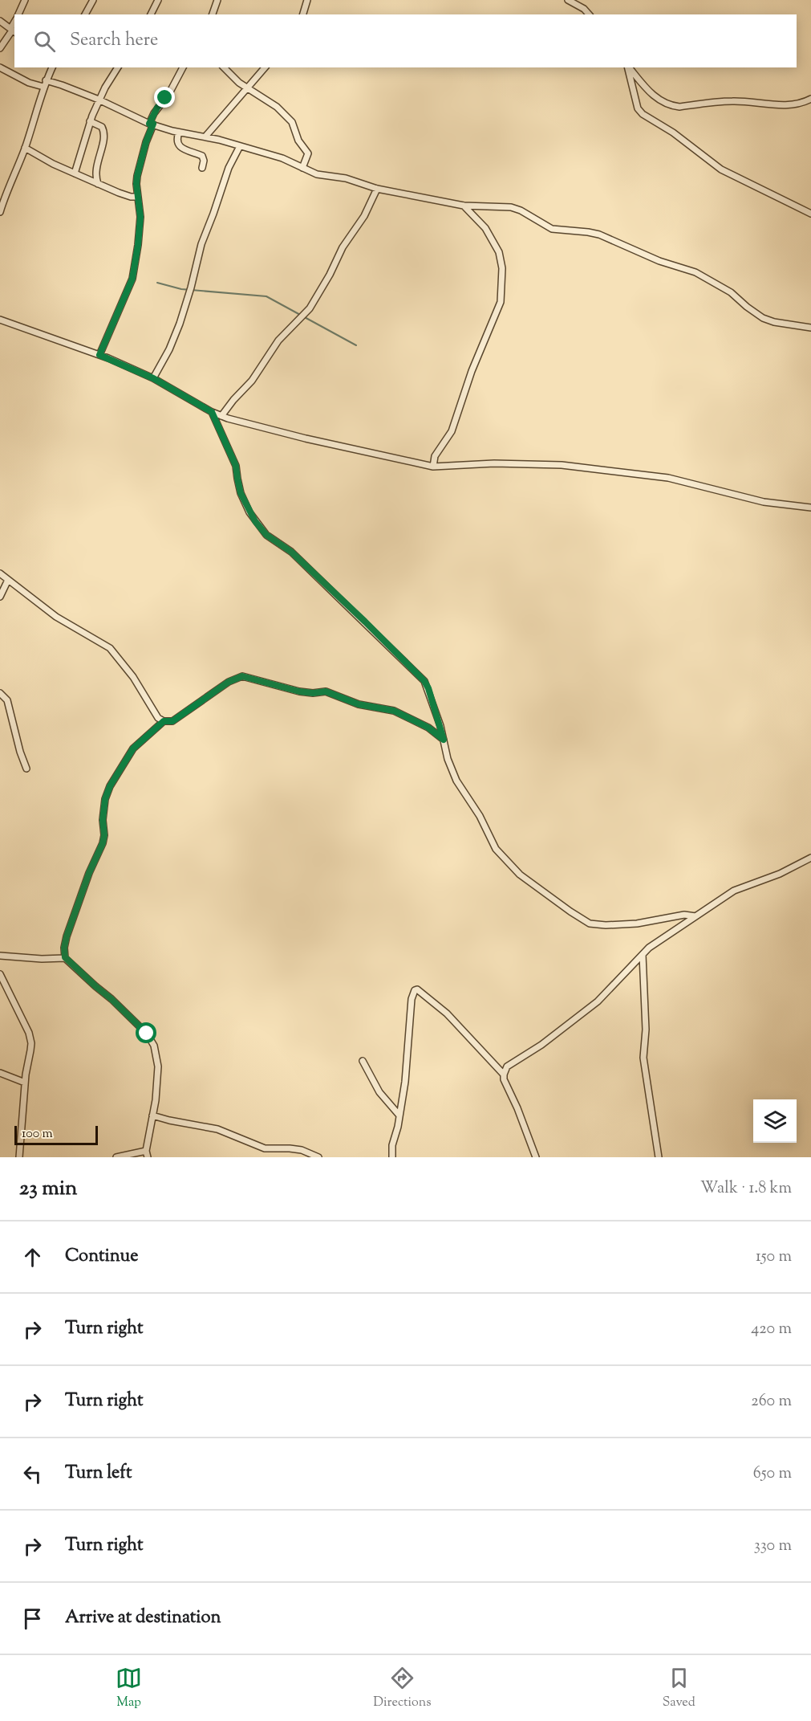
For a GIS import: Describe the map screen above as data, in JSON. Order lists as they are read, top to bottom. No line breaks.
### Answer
{"scale_bar":"100 m","page":{"search":"Search here","scale":"100 m","heading":["23 min","Walk · 1.8 km"],"list":[["Continue","150 m"],["Turn right","420 m"],["Turn right","260 m"],["Turn left","650 m"],["Turn right","330 m"],"Arrive at destination"],"nav":["Map","Directions","Saved"]}}
